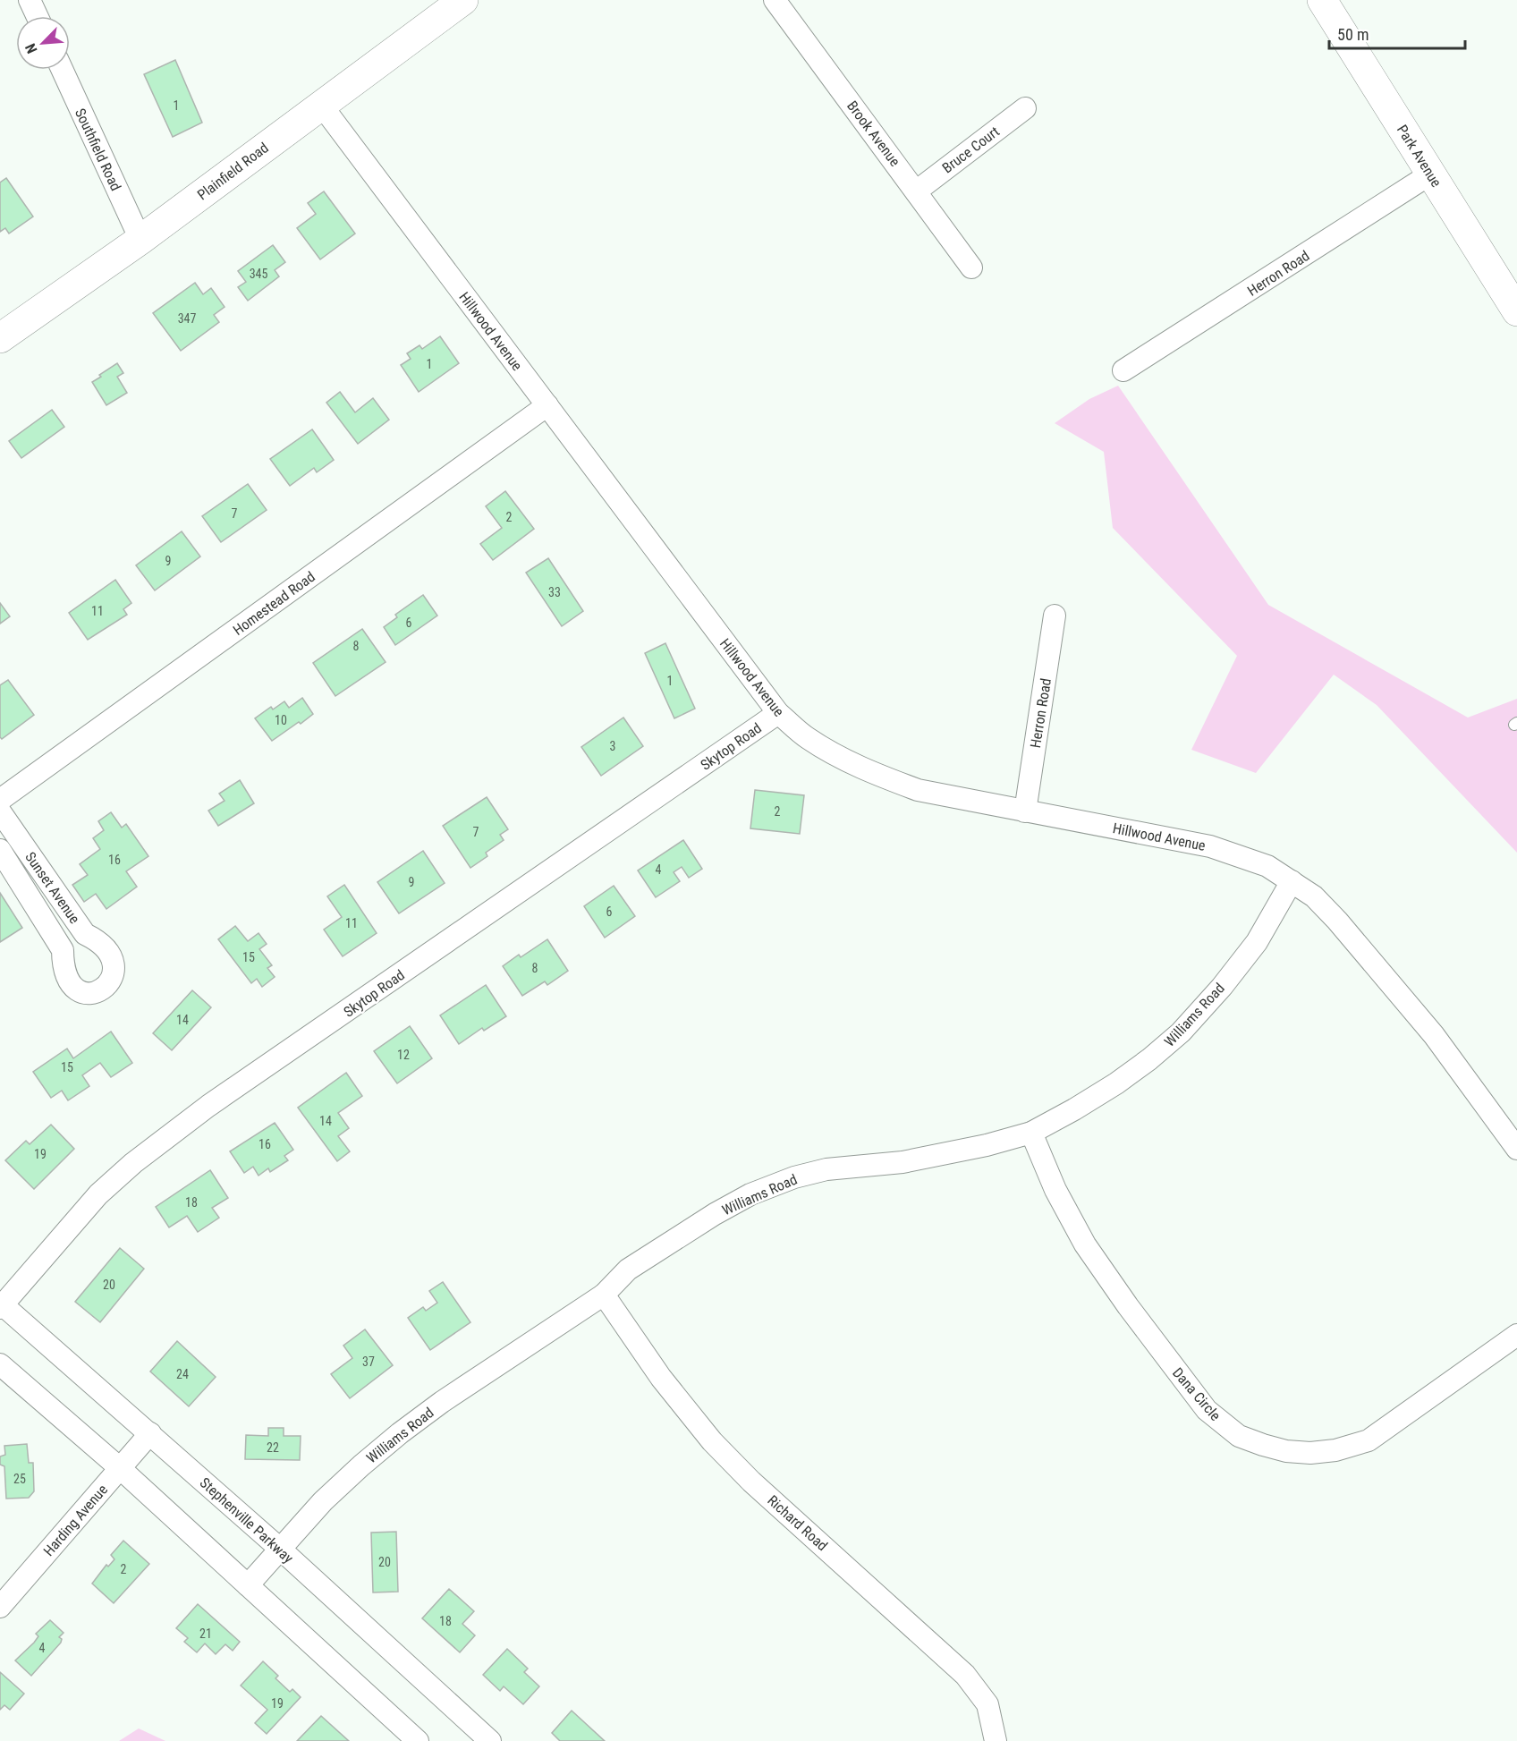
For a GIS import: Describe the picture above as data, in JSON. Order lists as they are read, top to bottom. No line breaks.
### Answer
{"streets":{"street":["Brook Avenue","Southfield Road","Bruce Court","Park Avenue","Plainfield Road","Herron Road","Hillwood Avenue","Homestead Road","Skytop Road","Sunset Avenue","Williams Road","Dana Circle","Harding Avenue","Stephenville Parkway","Richard Road"]},"crossings":[["Brook Avenue","Bruce Court"],["Southfield Road","Plainfield Road"],["Park Avenue","Herron Road"],["Plainfield Road","Hillwood Avenue"],["Herron Road","Hillwood Avenue"],["Hillwood Avenue","Homestead Road"],["Hillwood Avenue","Skytop Road"],["Hillwood Avenue","Williams Road"],["Skytop Road","Stephenville Parkway"],["Williams Road","Dana Circle"],["Williams Road","Stephenville Parkway"],["Williams Road","Richard Road"],["Harding Avenue","Stephenville Parkway"]],"house_numbers":["1","345","347","1","7","2","9","33","11","6","8","1","10","3","2","7","16","4","9","6","11","15","8","14","12","15","14","16","19","18","20","37","24","22","25","20","2","18","21","4","19"],"scale_bar":"50 m","north":"bottom left"}
